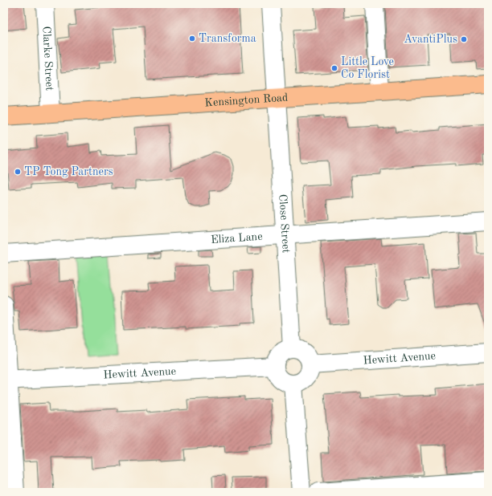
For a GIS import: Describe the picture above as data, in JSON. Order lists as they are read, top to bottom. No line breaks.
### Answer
{"streets":{"main road":["Kensington Road"],"street":["Clarke Street","Close Street","Eliza Lane","Hewitt Avenue"]},"crossings":[["Clarke Street","Kensington Road"],["Kensington Road","Close Street"],["Close Street","Eliza Lane"],["Close Street","Hewitt Avenue"]],"places":["Transforma","AvantiPlus","Little Love Co Florist","TP Tong Partners"]}
